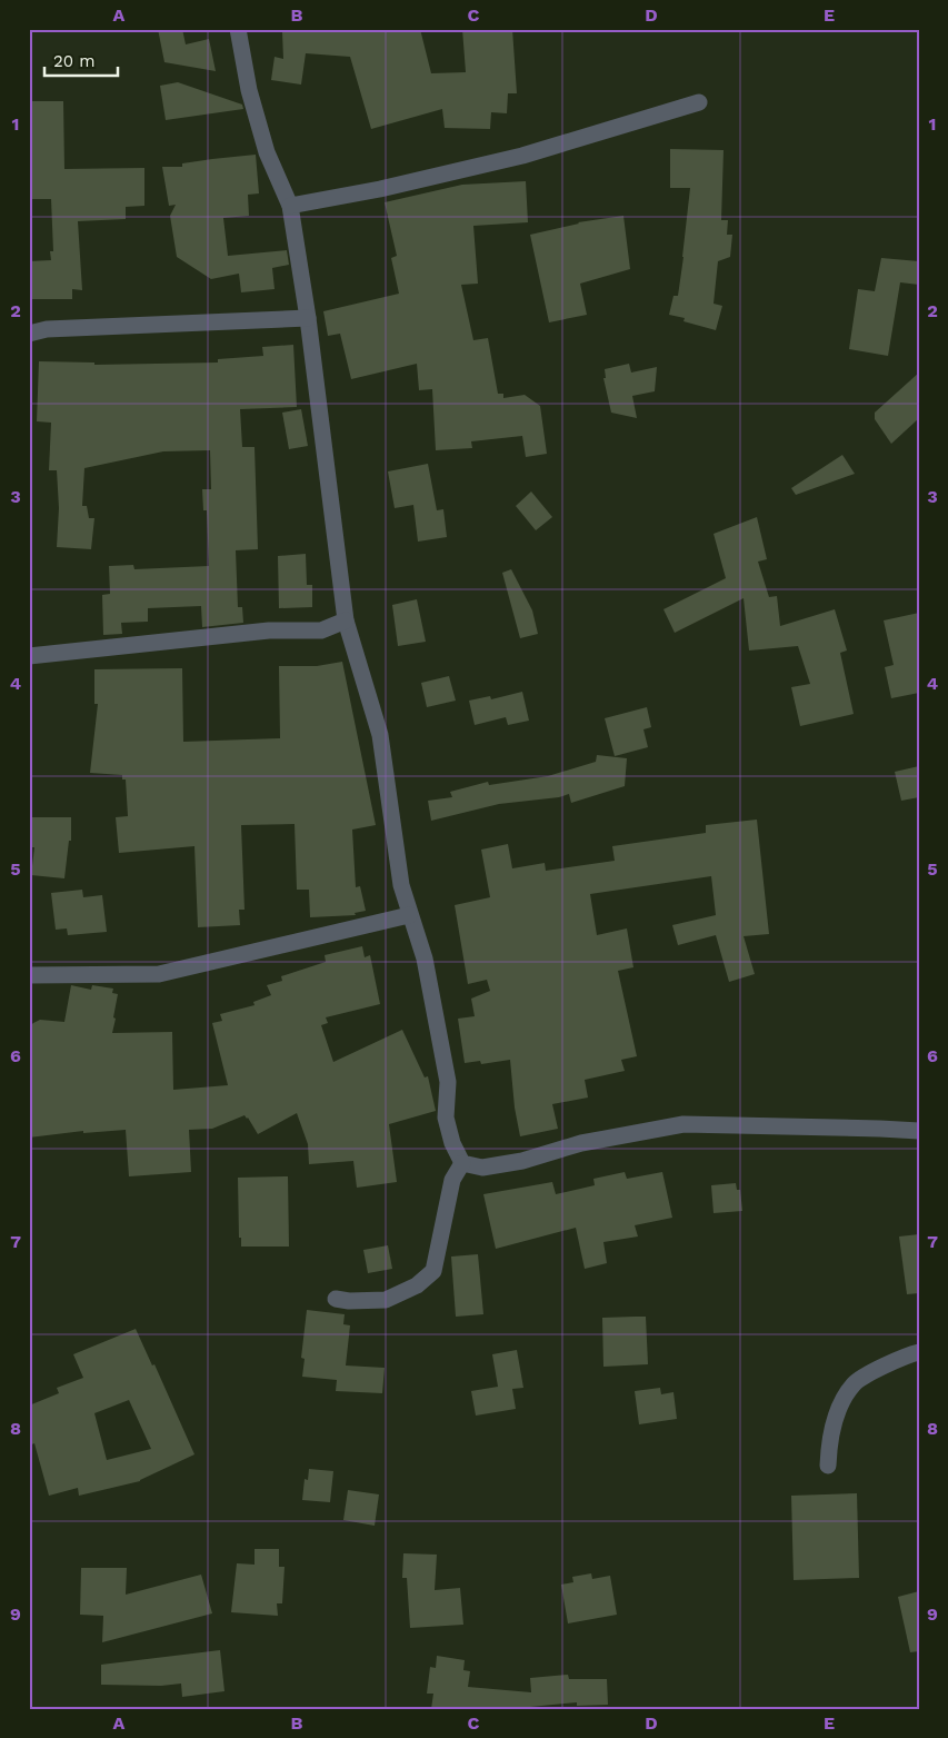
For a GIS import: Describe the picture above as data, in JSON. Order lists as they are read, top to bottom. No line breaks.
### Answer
{"scale_bar":"20 m","grid":{"columns":["A","B","C","D","E"],"rows":["1","2","3","4","5","6","7","8","9"]}}
